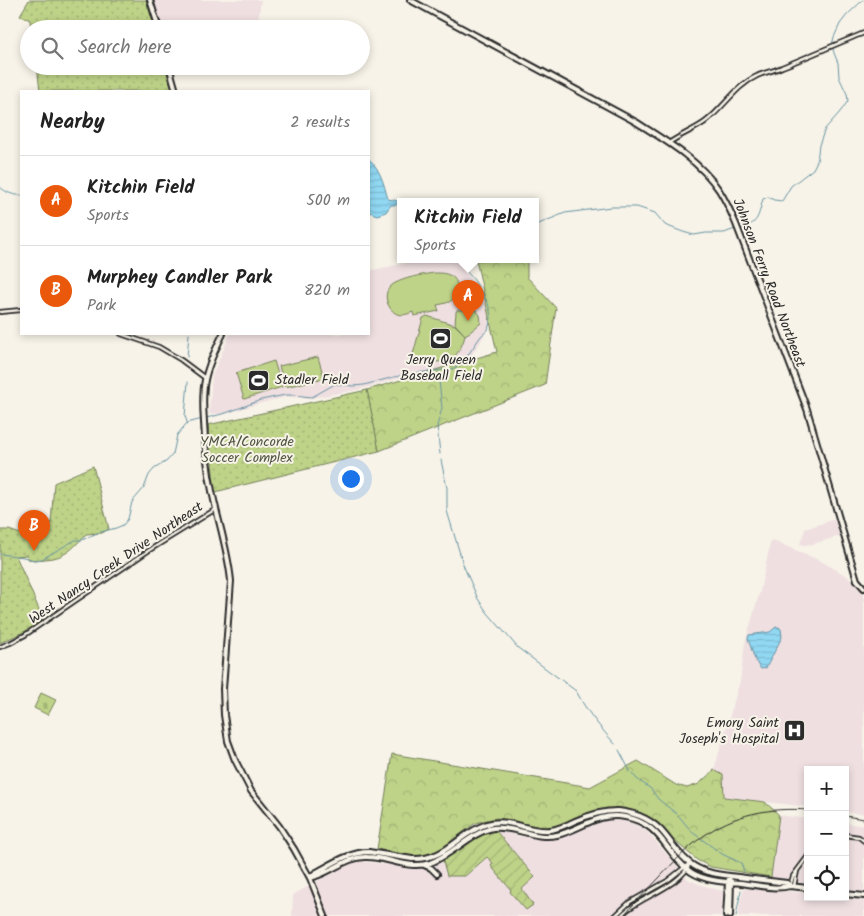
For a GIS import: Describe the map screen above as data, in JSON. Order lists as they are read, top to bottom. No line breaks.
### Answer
{"streets":{"main road":["Johnson Ferry Road Northeast"],"street":["West Nancy Creek Drive Northeast"]},"parks":["YMCA/Concorde Soccer Complex"],"places":{"sports":["Jerry Queen Baseball Field","Stadler Field"],"hospital":["Emory Saint Joseph's Hospital"]},"page":{"search":"Search here","heading":["Nearby","2 results"],"list":[{"mark":"A","name":"Kitchin Field","note":"Sports","value":"500 m"},{"mark":"B","name":"Murphey Candler Park","note":"Park","value":"820 m"}],"popup":["Kitchin Field","Sports"],"pins":["A","B"],"map_buttons":["+","−"]}}
